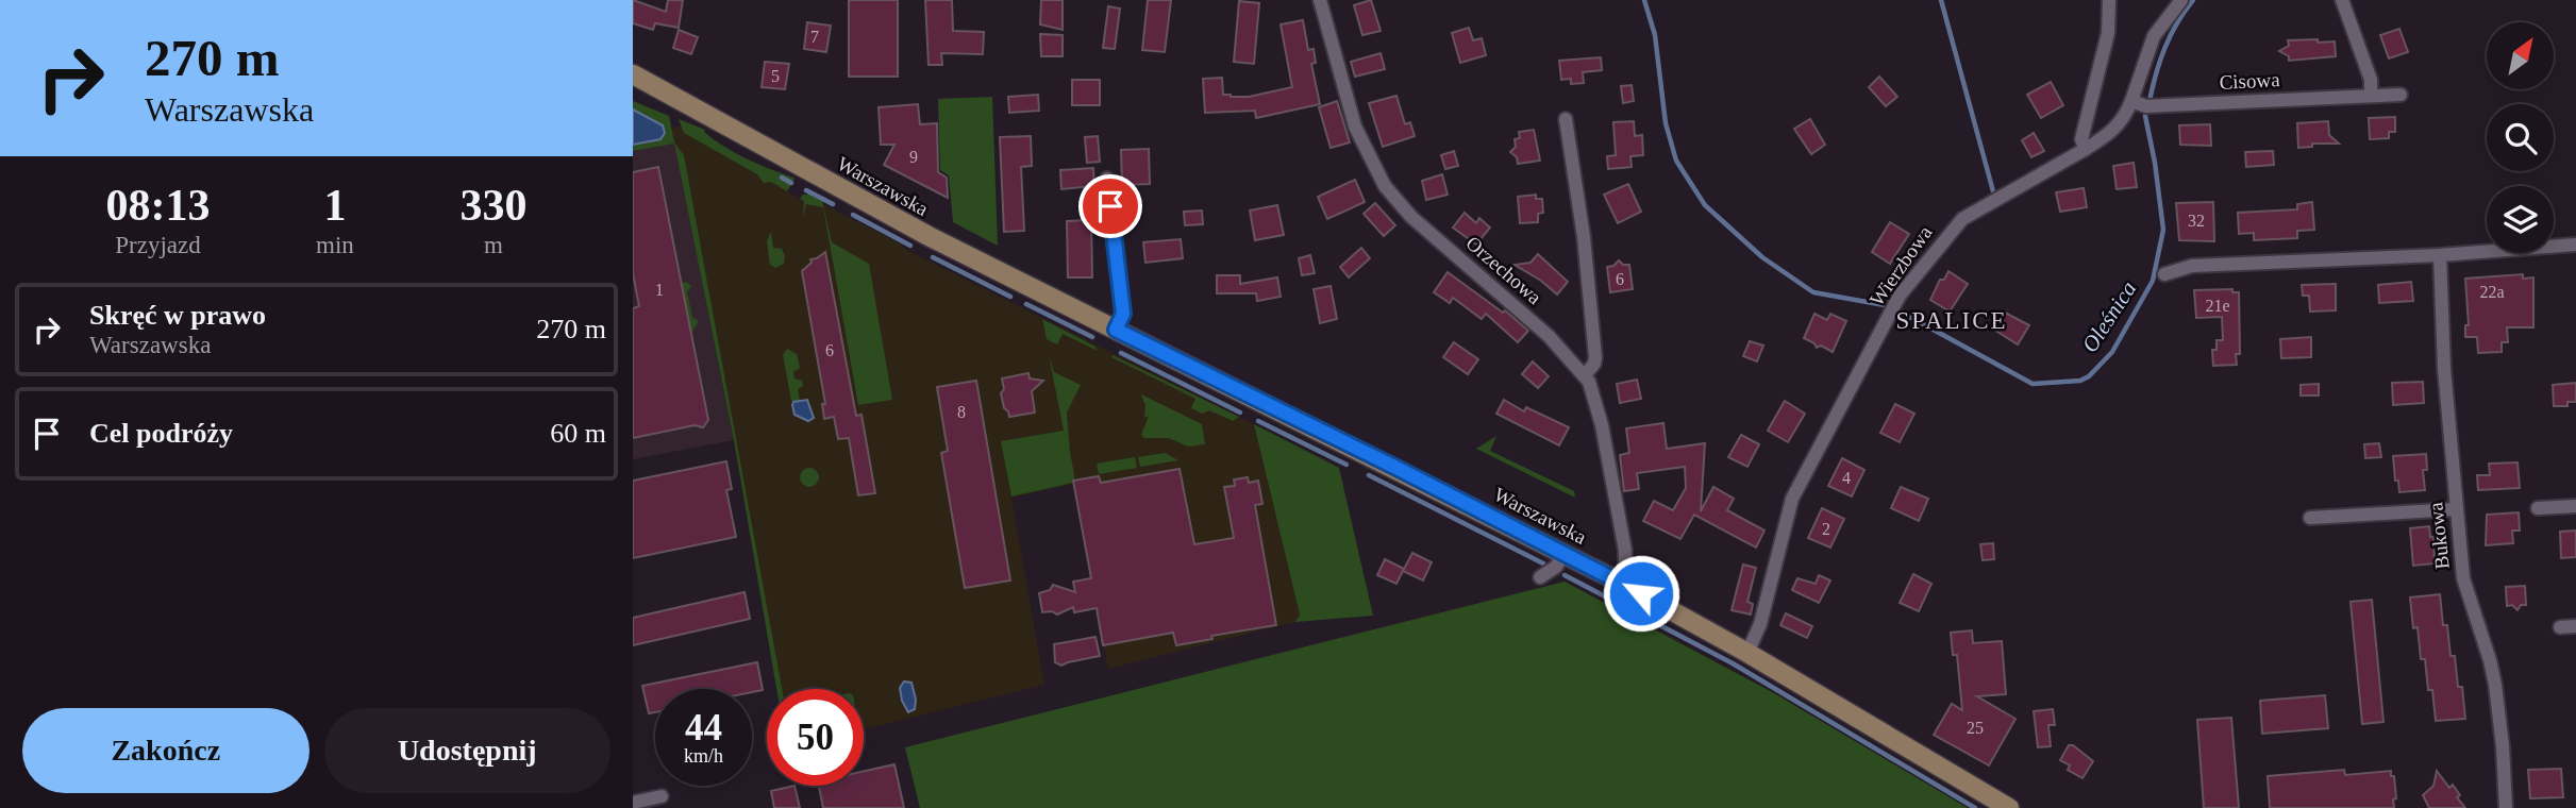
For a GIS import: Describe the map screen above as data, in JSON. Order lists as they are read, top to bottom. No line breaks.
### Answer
{"streets":{"main road":["Warszawska"],"street":["Cisowa","Wierzbowa","Orzechowa","Bukowa"]},"crossings":[["Warszawska","Wierzbowa"],["Warszawska","Orzechowa"]],"districts":["SPALICE"],"water":["Oleśnica"],"house_numbers":["7","5","9","32","6","1","22a","21e","6","8","4","2","25"],"north":"top right","page":{"turn":["270 m","Warszawska"],"eta":["08:13","Przyjazd","1","min","330","m"],"list":[{"name":"Skręć w prawo","note":"Warszawska","value":"270 m"},{"name":"Cel podróży","value":"60 m"}],"speed":"44 km/h","limit":"50","buttons":["Zakończ","Udostępnij"]}}
